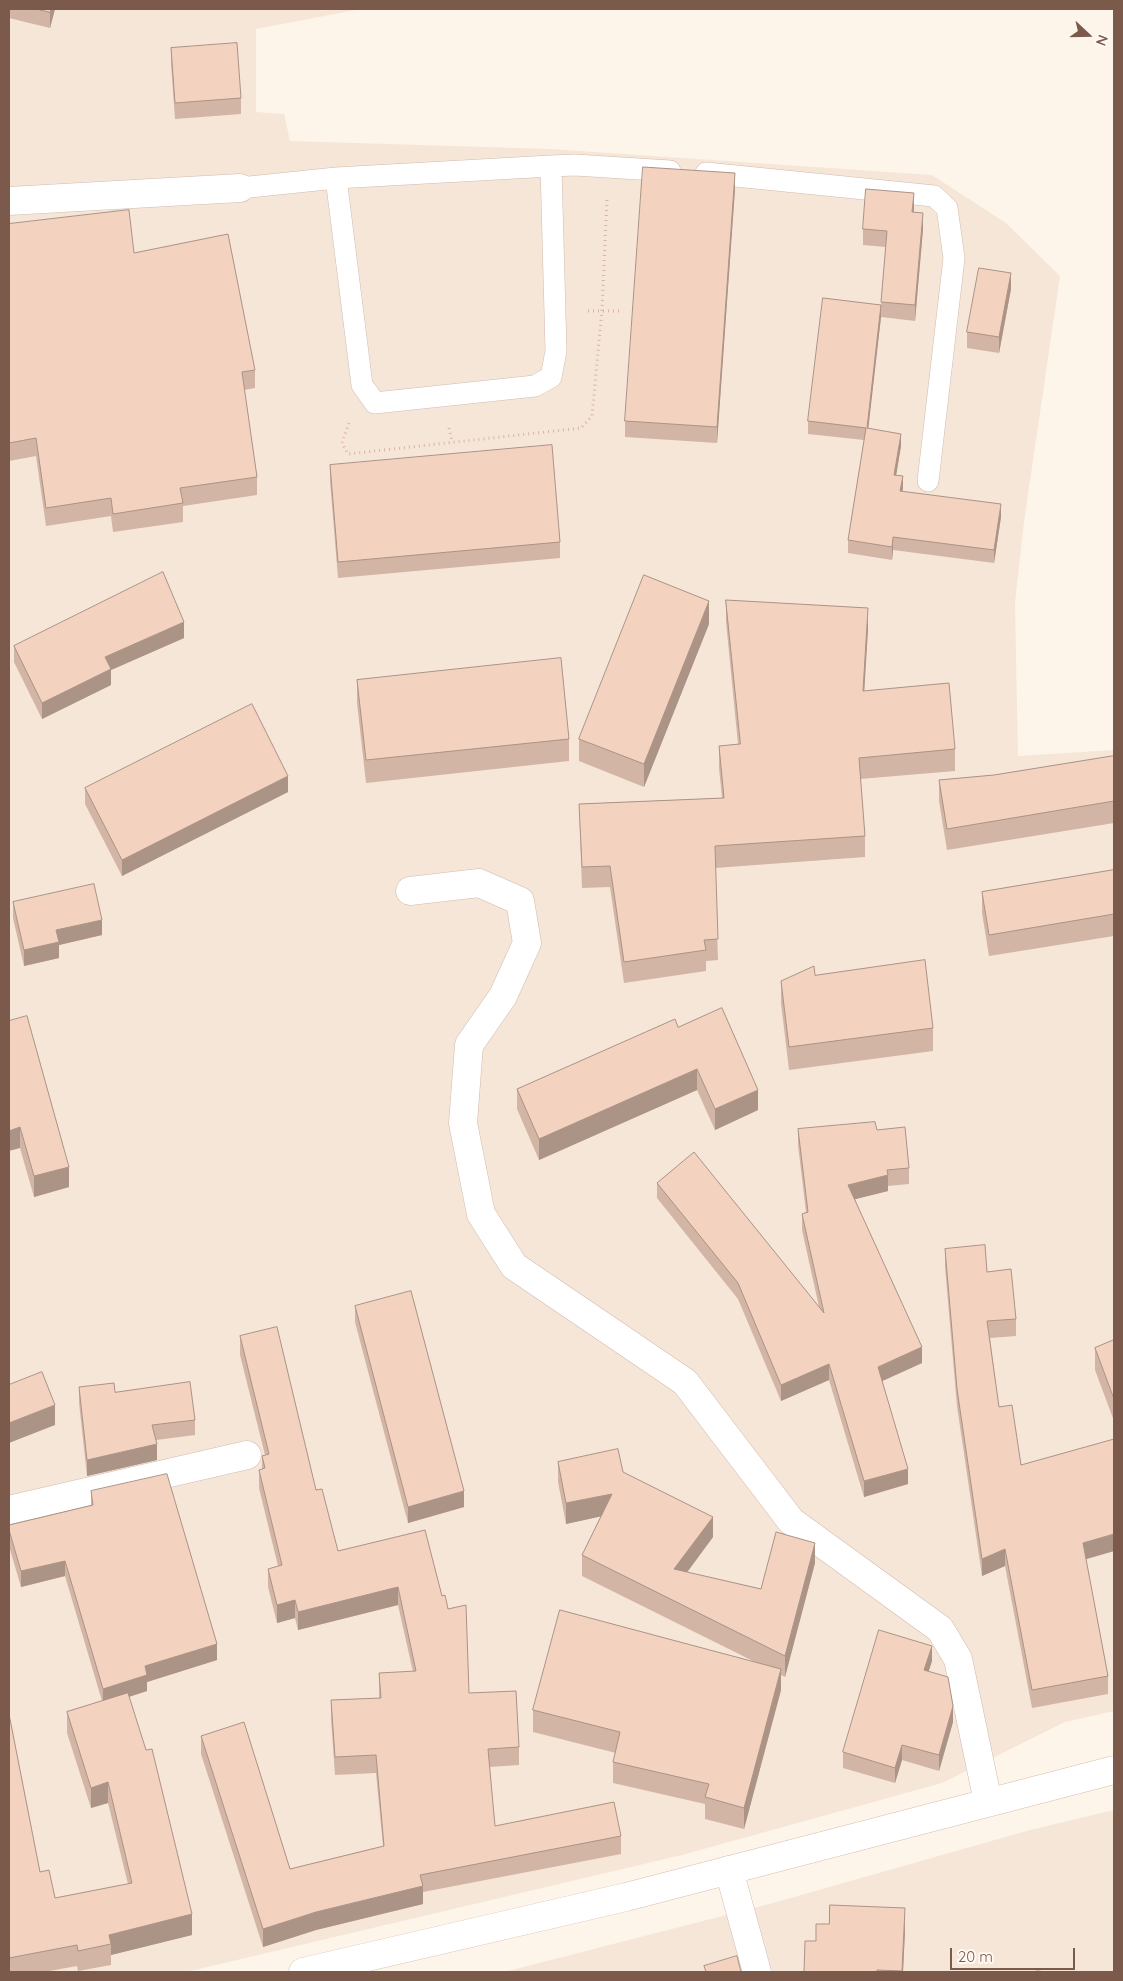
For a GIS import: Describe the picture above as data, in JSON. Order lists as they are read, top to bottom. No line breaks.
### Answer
{"scale_bar":"20 m","north":"right"}
